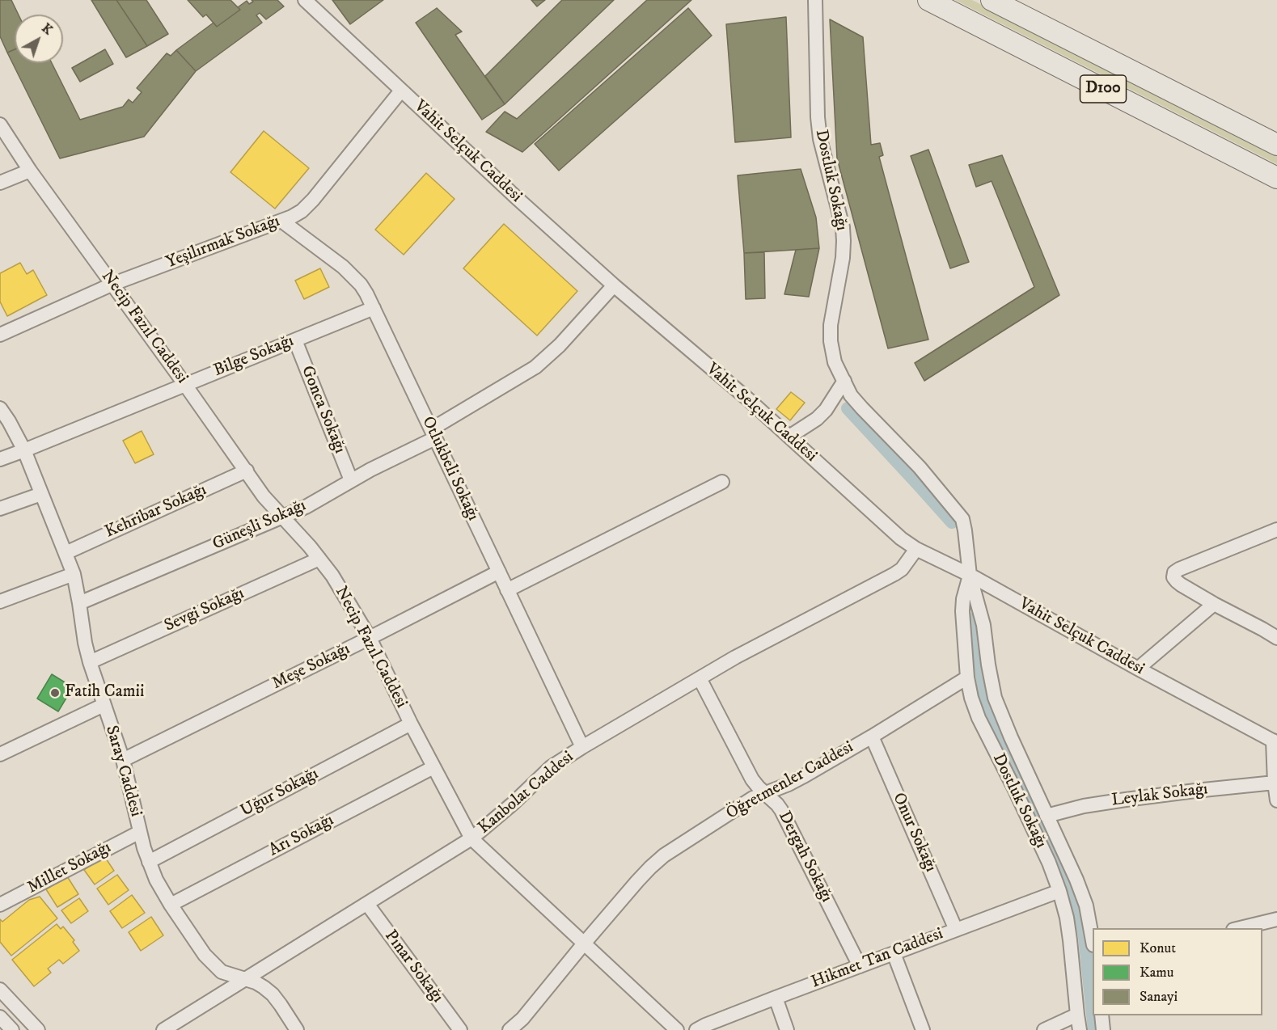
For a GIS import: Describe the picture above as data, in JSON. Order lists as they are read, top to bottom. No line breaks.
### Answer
{"streets":{"highway":["D100"],"street":["Vahit Selçuk Caddesi","Dostluk Sokağı","Yeşilırmak Sokağı","Necip Fazıl Caddesi","Bilge Sokağı","Gonca Sokağı","Otlukbeli Sokağı","Kehribar Sokağı","Güneşli Sokağı","Sevgi Sokağı","Meşe Sokağı","Saray Caddesi","Öğretmenler Caddesi","Uğur Sokağı","Kanbolat Caddesi","Leylak Sokağı","Onur Sokağı","Arı Sokağı","Dergah Sokağı","Millet Sokağı","Hikmet Tan Caddesi","Pınar Sokağı"]},"crossings":[["Vahit Selçuk Caddesi","Dostluk Sokağı"],["Vahit Selçuk Caddesi","Yeşilırmak Sokağı"],["Vahit Selçuk Caddesi","Güneşli Sokağı"],["Vahit Selçuk Caddesi","Kanbolat Caddesi"],["Dostluk Sokağı","Öğretmenler Caddesi"],["Dostluk Sokağı","Leylak Sokağı"],["Dostluk Sokağı","Hikmet Tan Caddesi"],["Yeşilırmak Sokağı","Necip Fazıl Caddesi"],["Yeşilırmak Sokağı","Otlukbeli Sokağı"],["Necip Fazıl Caddesi","Bilge Sokağı"],["Necip Fazıl Caddesi","Kehribar Sokağı"],["Necip Fazıl Caddesi","Güneşli Sokağı"],["Necip Fazıl Caddesi","Sevgi Sokağı"],["Necip Fazıl Caddesi","Meşe Sokağı"],["Necip Fazıl Caddesi","Öğretmenler Caddesi"],["Necip Fazıl Caddesi","Uğur Sokağı"],["Necip Fazıl Caddesi","Kanbolat Caddesi"],["Necip Fazıl Caddesi","Arı Sokağı"],["Bilge Sokağı","Gonca Sokağı"],["Bilge Sokağı","Otlukbeli Sokağı"],["Bilge Sokağı","Saray Caddesi"],["Gonca Sokağı","Güneşli Sokağı"],["Otlukbeli Sokağı","Güneşli Sokağı"],["Otlukbeli Sokağı","Meşe Sokağı"],["Otlukbeli Sokağı","Kanbolat Caddesi"],["Kehribar Sokağı","Saray Caddesi"],["Güneşli Sokağı","Saray Caddesi"],["Sevgi Sokağı","Saray Caddesi"],["Meşe Sokağı","Saray Caddesi"],["Saray Caddesi","Uğur Sokağı"],["Saray Caddesi","Kanbolat Caddesi"],["Saray Caddesi","Arı Sokağı"],["Saray Caddesi","Millet Sokağı"],["Öğretmenler Caddesi","Onur Sokağı"],["Öğretmenler Caddesi","Dergah Sokağı"],["Kanbolat Caddesi","Dergah Sokağı"],["Kanbolat Caddesi","Pınar Sokağı"],["Onur Sokağı","Hikmet Tan Caddesi"],["Dergah Sokağı","Hikmet Tan Caddesi"]],"places":["Fatih Camii"],"legend":["Konut","Kamu","Sanayi"],"north":"top right"}
